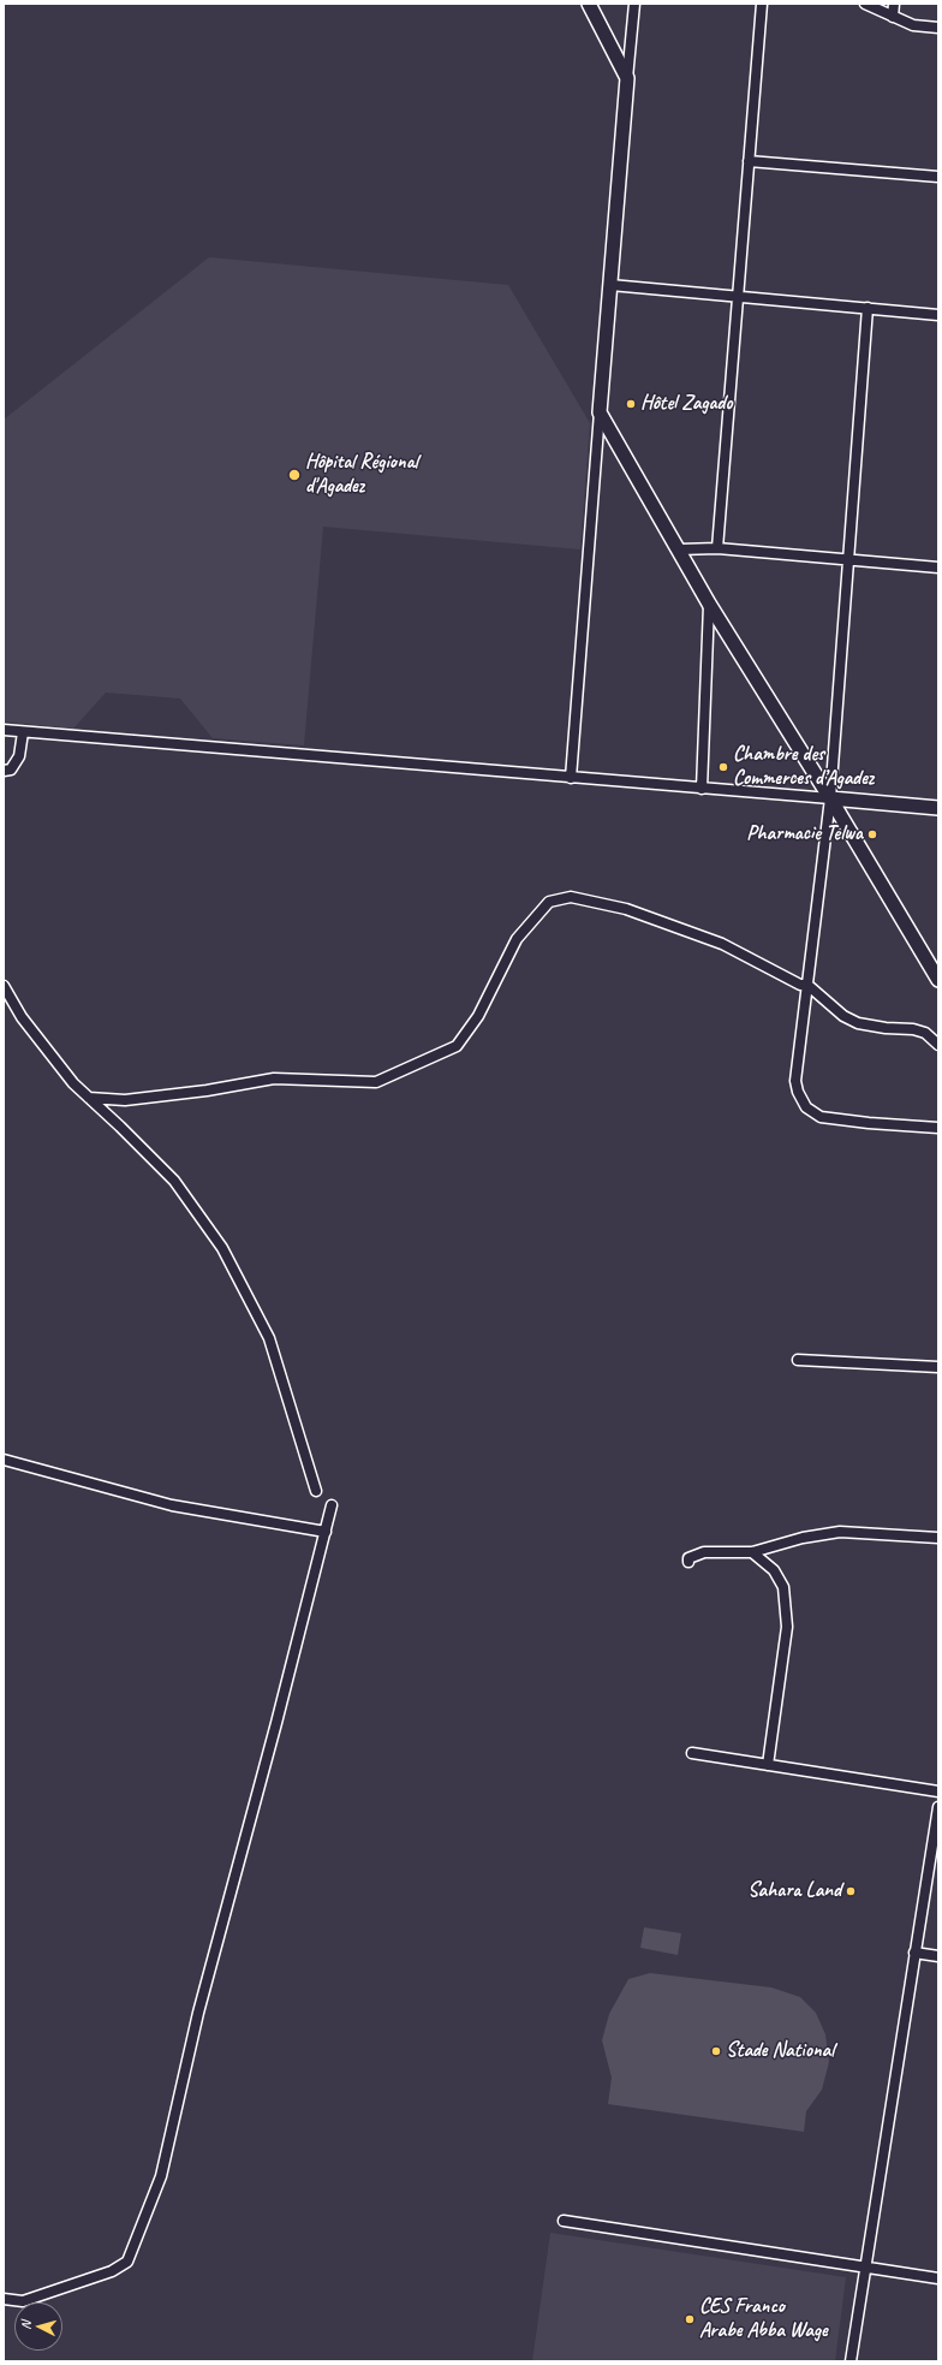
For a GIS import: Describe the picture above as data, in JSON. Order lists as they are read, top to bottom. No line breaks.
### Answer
{"places":["Hôtel Zagado","Hôpital Régional d'Agadez","Chambre des Commerces d’Agadez","Pharmacie Telwa","Sahara Land","Stade National","CES Franco Arabe Abba Wage"],"north":"left"}
